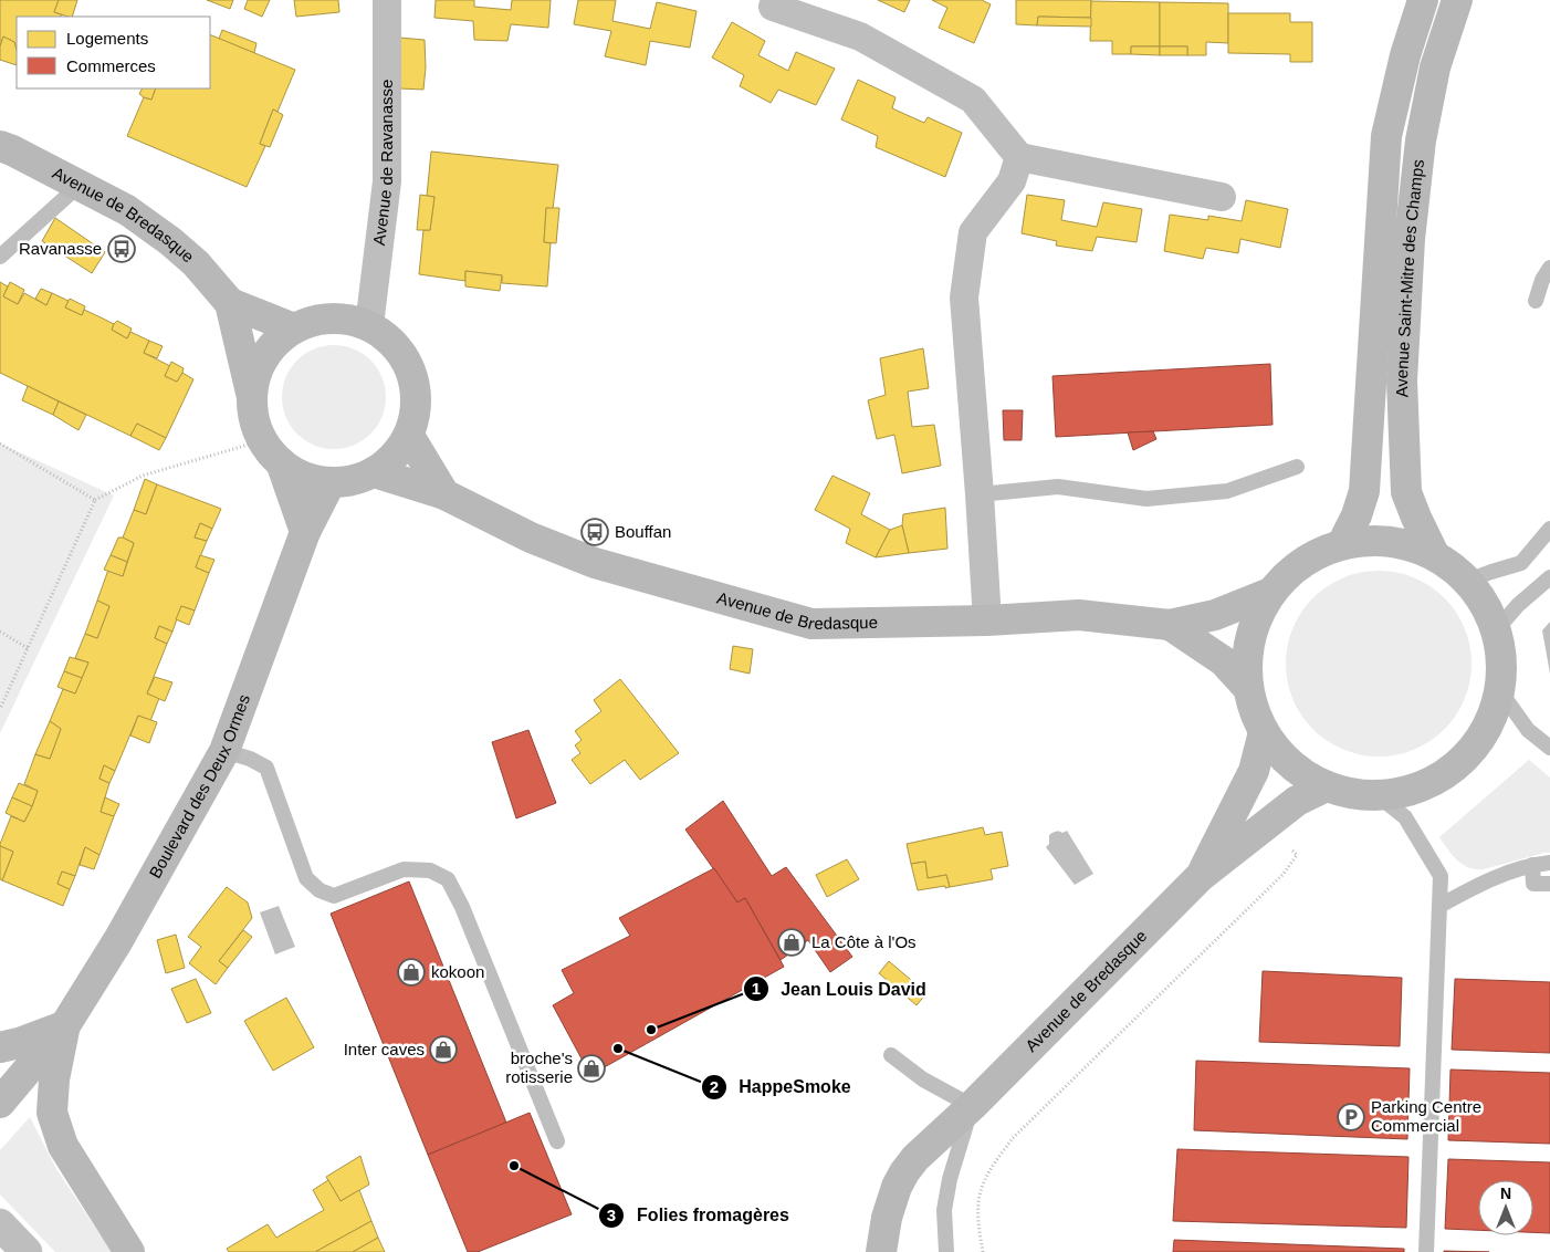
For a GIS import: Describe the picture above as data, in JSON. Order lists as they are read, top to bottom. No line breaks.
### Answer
{"streets":{"street":["Avenue de Ravanasse","Avenue de Bredasque","Avenue Saint-Mitre des Champs","Boulevard des Deux Ormes"]},"crossings":[["Avenue de Ravanasse","Avenue de Bredasque"],["Avenue de Ravanasse","Boulevard des Deux Ormes"],["Avenue de Bredasque","Boulevard des Deux Ormes"]],"places":{"bus stop":["Ravanasse","Bouffan"],"shop":["La Côte à l'Os","kokoon","Inter caves","broche's rotisserie"],"other":["Jean Louis David","HappeSmoke","Folies fromagères"],"parking":["Parking Centre Commercial"]},"legend":["Logements","Commerces"],"north":"top"}
